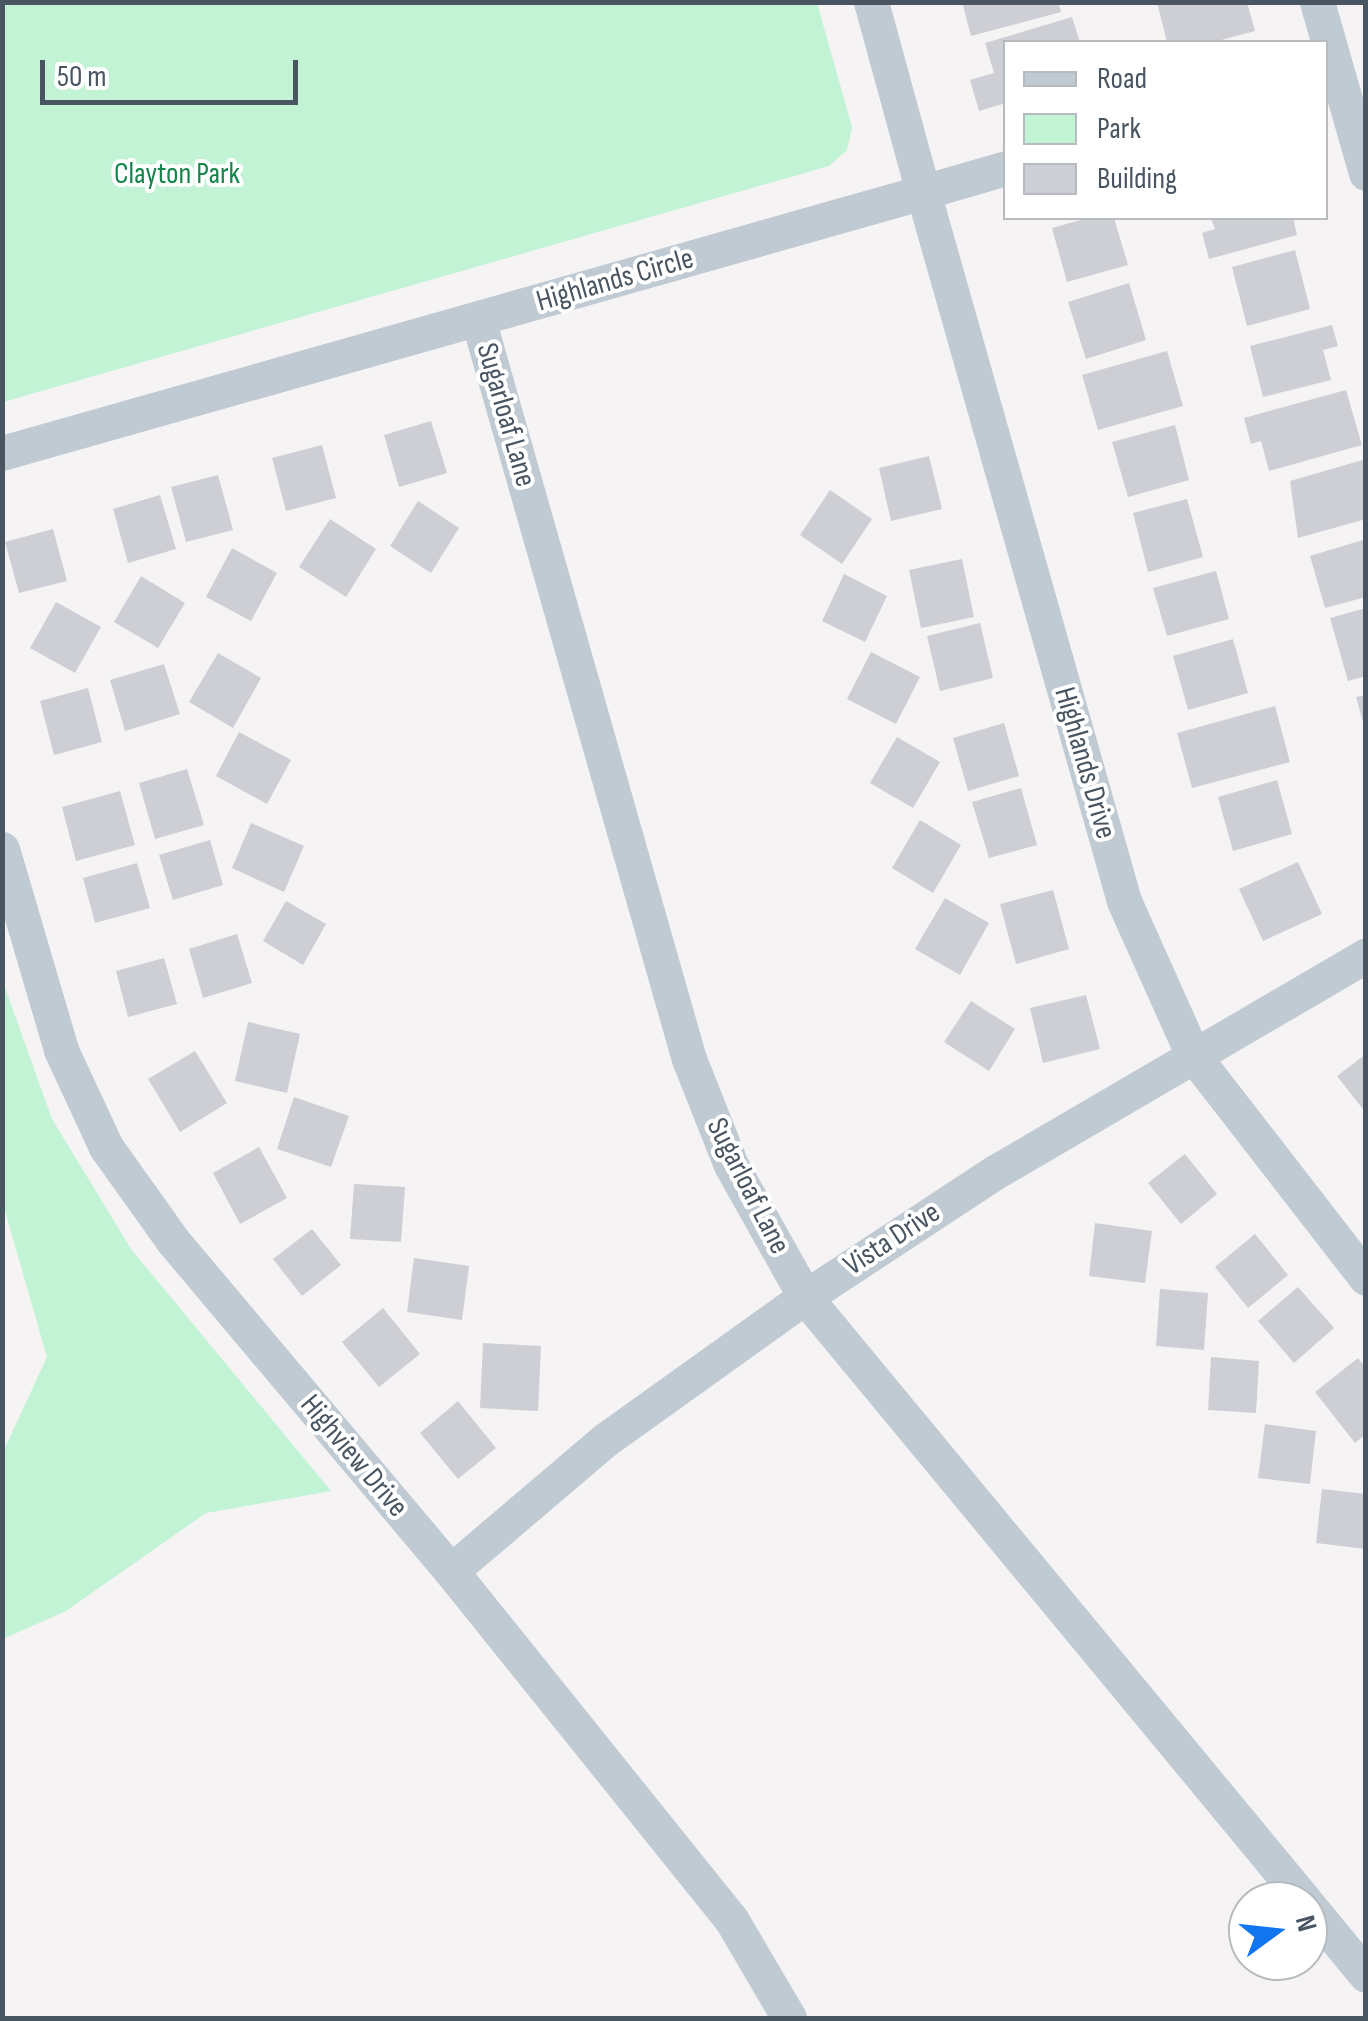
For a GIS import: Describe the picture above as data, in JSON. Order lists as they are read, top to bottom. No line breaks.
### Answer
{"streets":{"street":["Highlands Circle","Sugarloaf Lane","Highlands Drive","Vista Drive","Highview Drive"]},"crossings":[["Highlands Circle","Sugarloaf Lane"],["Highlands Circle","Highlands Drive"],["Sugarloaf Lane","Vista Drive"],["Highlands Drive","Vista Drive"],["Vista Drive","Highview Drive"]],"parks":["Clayton Park"],"legend":["Road","Park","Building"],"scale_bar":"50 m","north":"right"}
